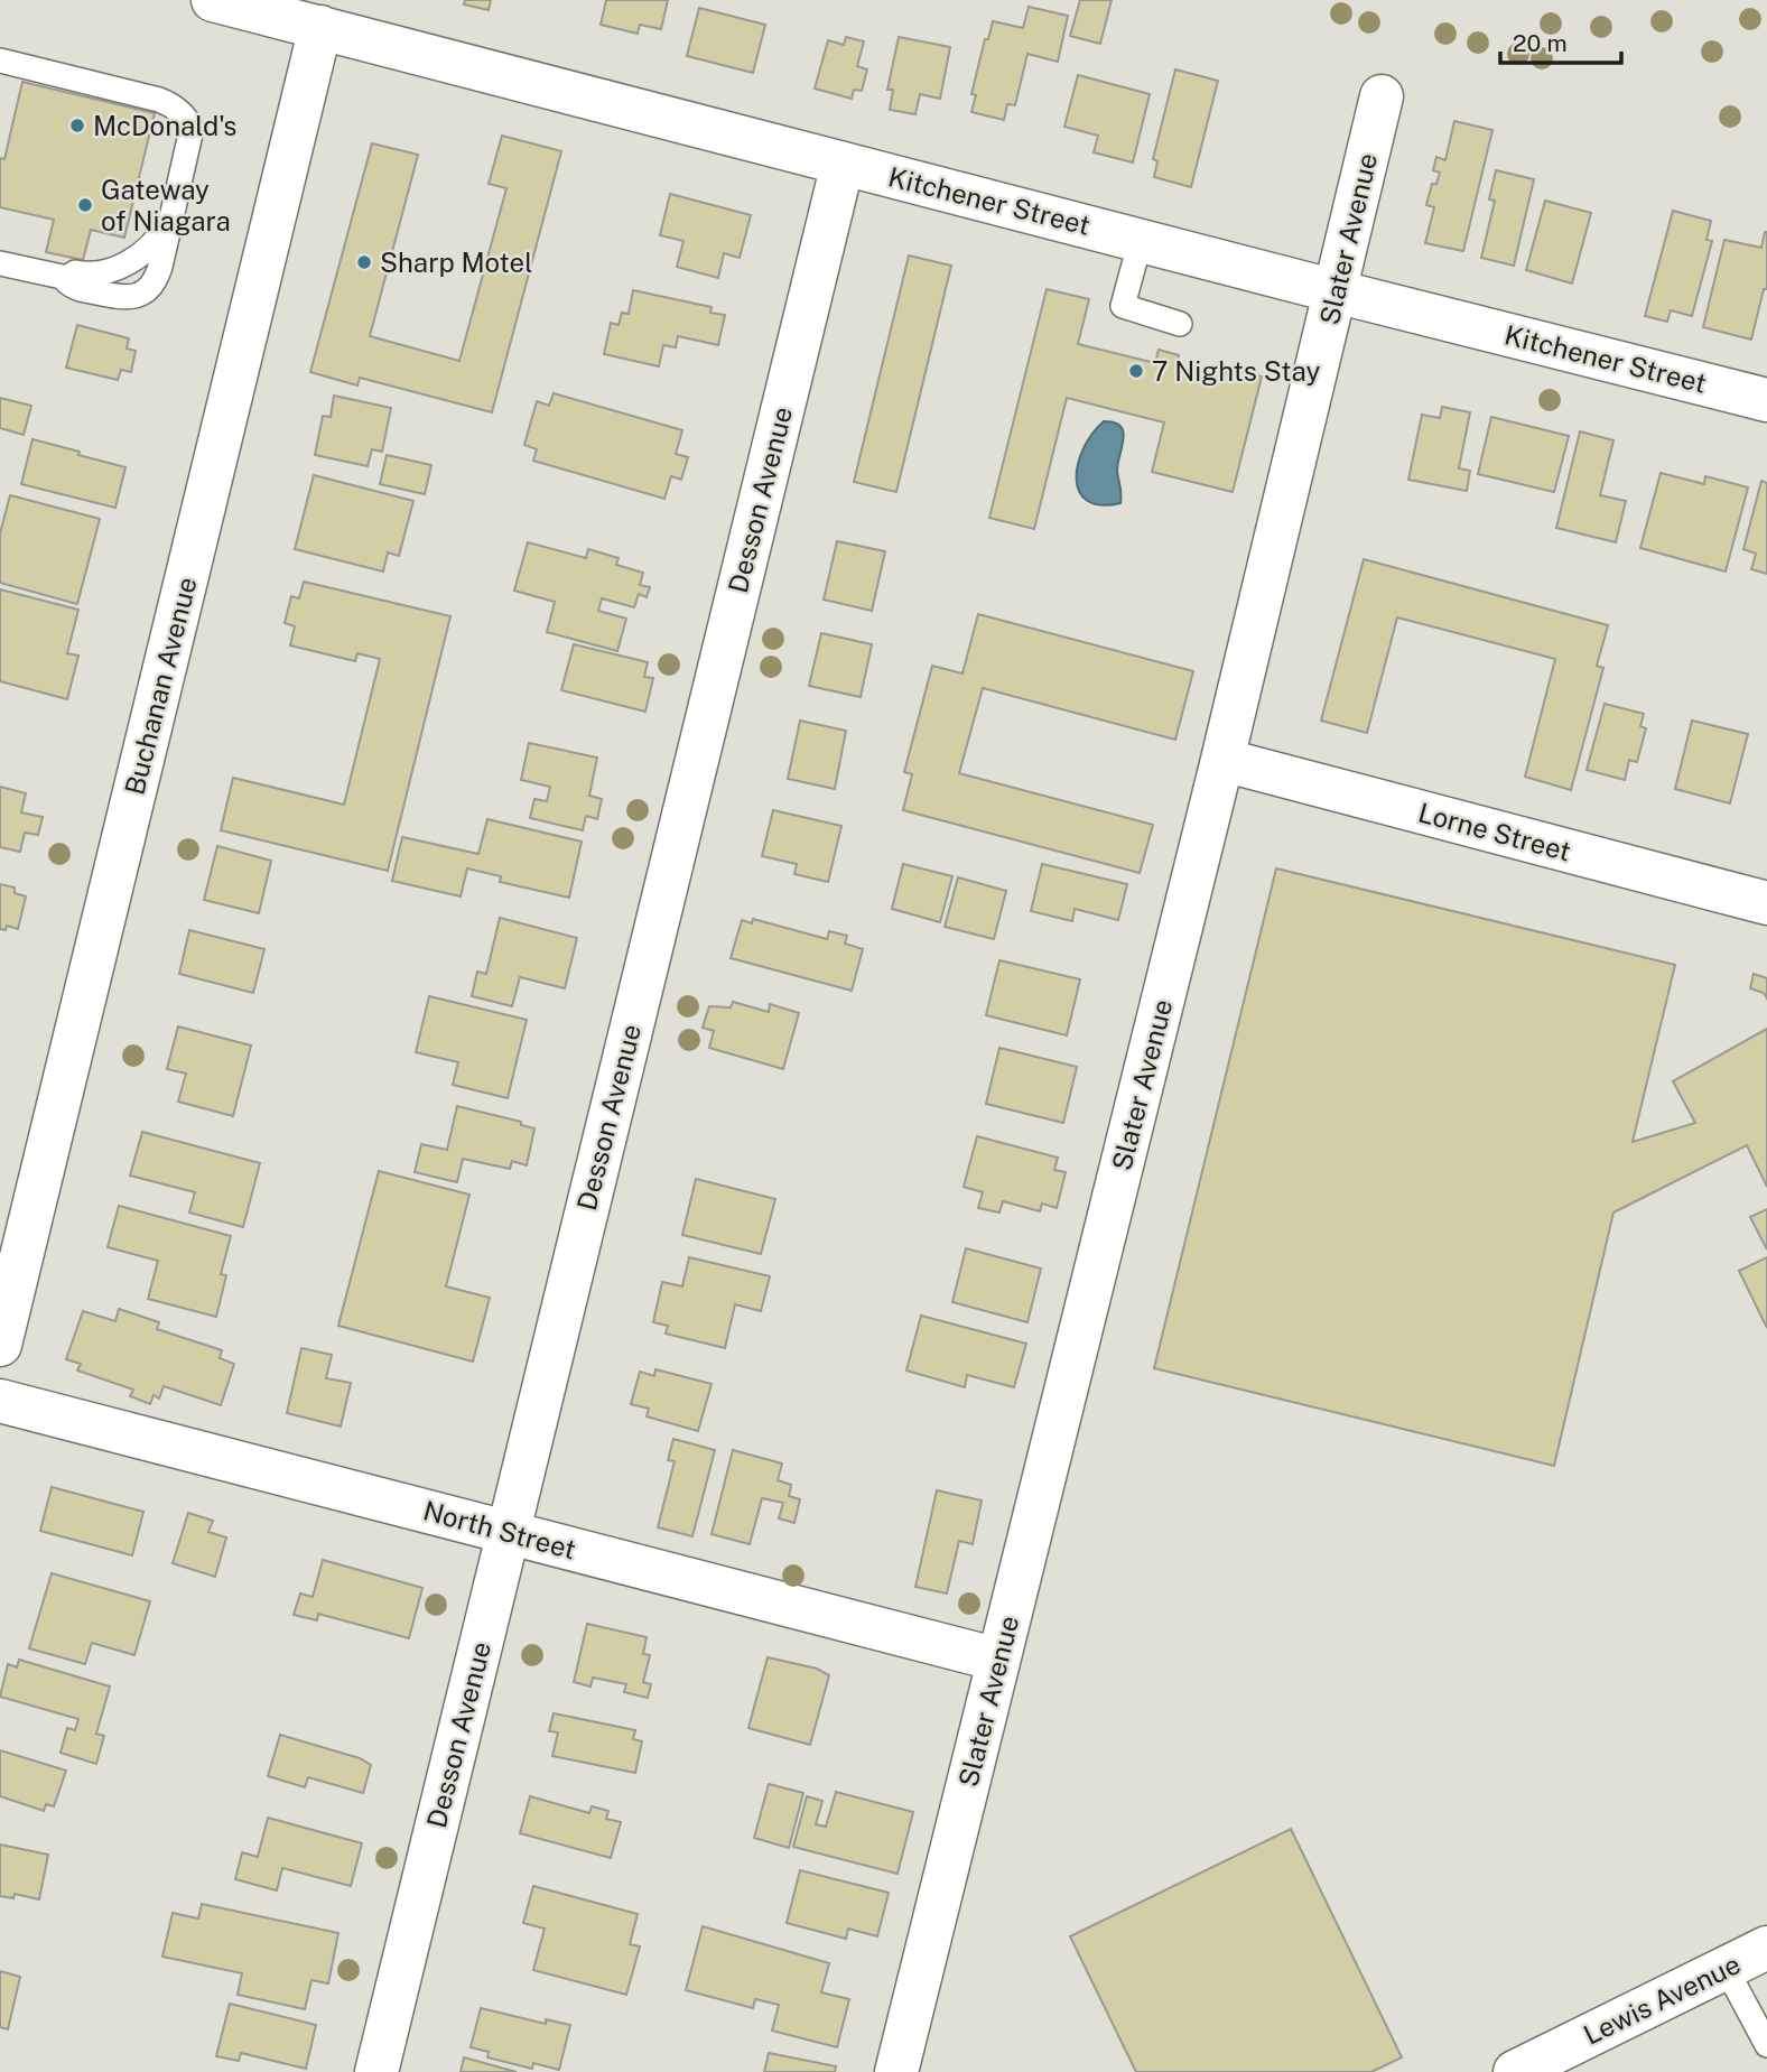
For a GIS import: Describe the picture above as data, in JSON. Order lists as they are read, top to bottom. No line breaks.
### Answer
{"streets":{"street":["Kitchener Street","Slater Avenue","Desson Avenue","Buchanan Avenue","Lorne Street","North Street","Lewis Avenue"]},"crossings":[["Kitchener Street","Slater Avenue"],["Kitchener Street","Desson Avenue"],["Kitchener Street","Buchanan Avenue"],["Slater Avenue","Lorne Street"],["Slater Avenue","North Street"],["Desson Avenue","North Street"]],"places":["McDonald's","Gateway of Niagara","Sharp Motel","7 Nights Stay"],"scale_bar":"20 m"}
